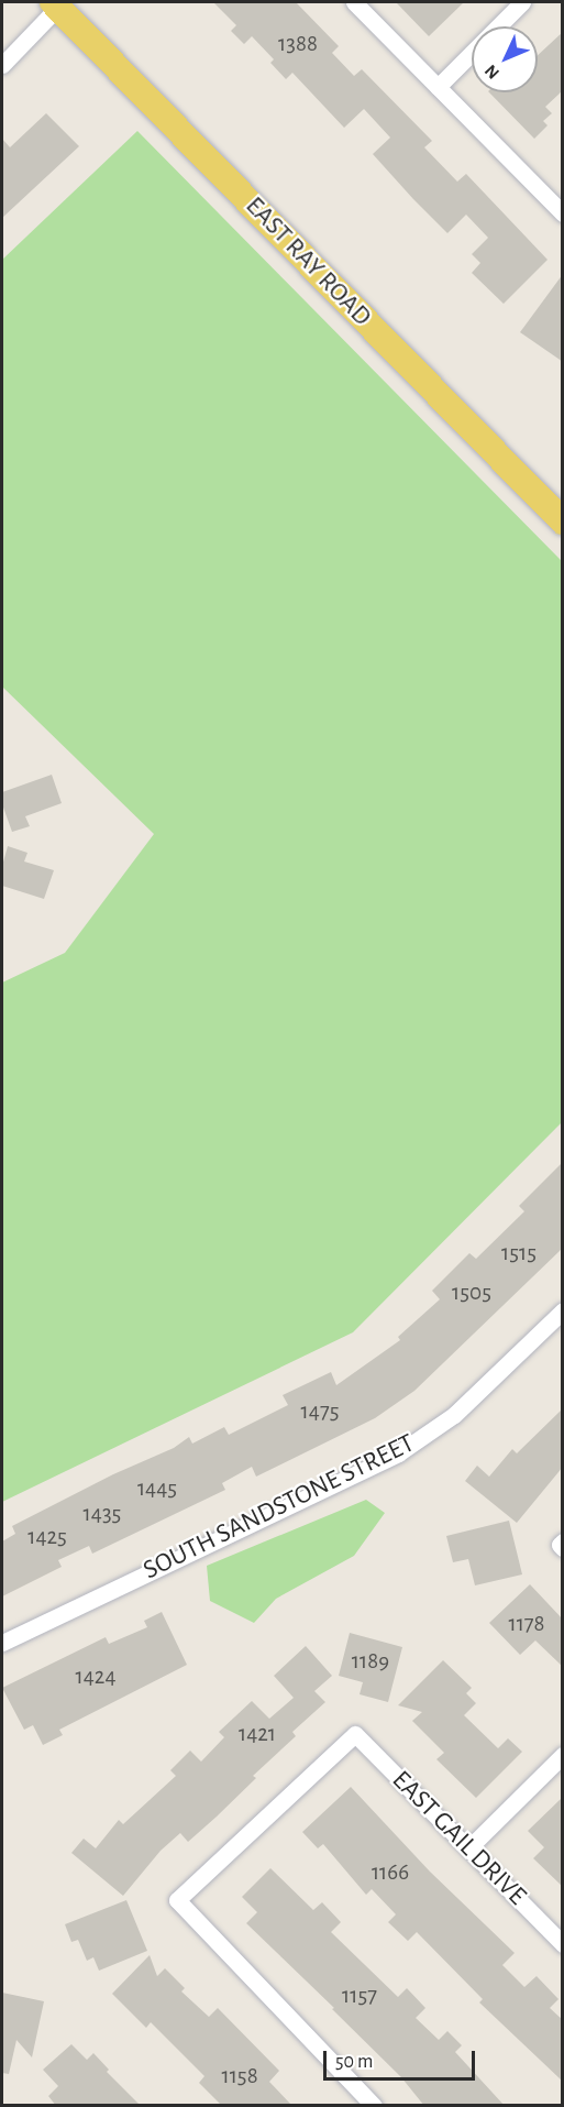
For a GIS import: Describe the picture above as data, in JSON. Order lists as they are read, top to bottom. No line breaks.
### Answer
{"streets":{"main road":["EAST RAY ROAD"],"street":["SOUTH SANDSTONE STREET","EAST GAIL DRIVE"]},"house_numbers":["1388","1515","1505","1475","1445","1435","1425","1178","1189","1424","1421","1166","1157","1158"],"scale_bar":"50 m","north":"bottom left"}
